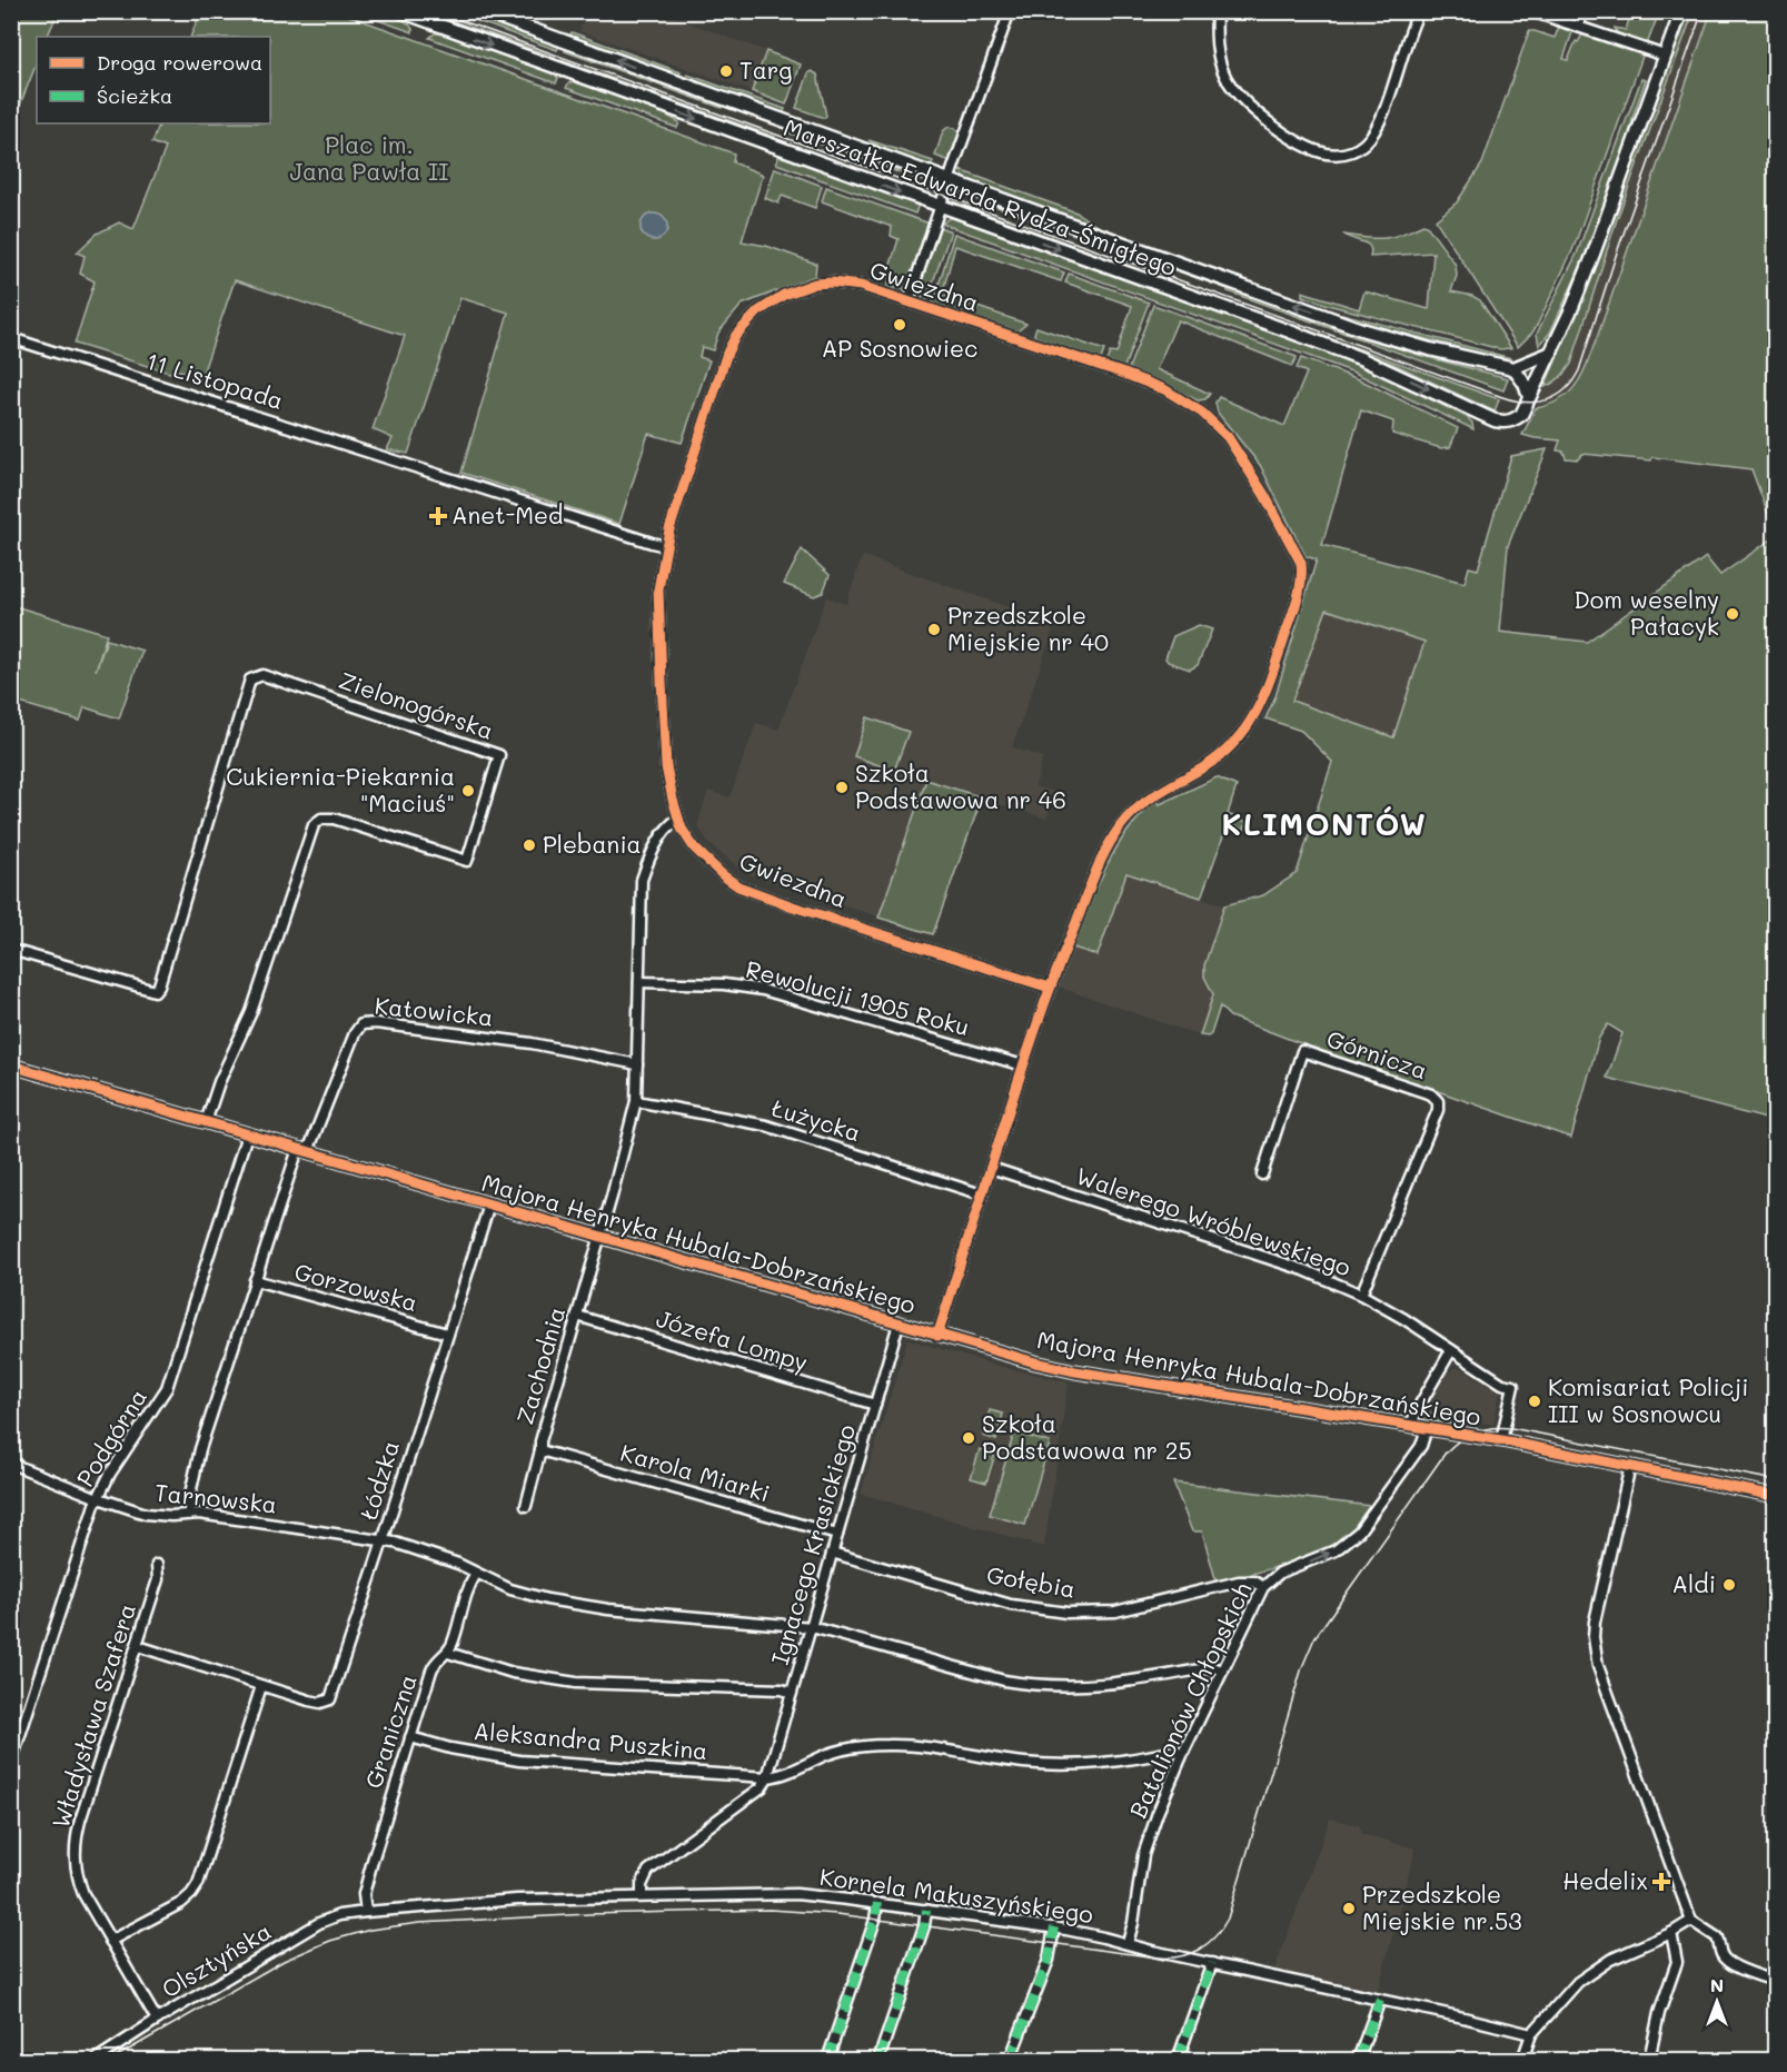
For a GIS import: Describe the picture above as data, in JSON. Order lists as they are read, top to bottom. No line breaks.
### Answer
{"streets":{"street":["Marszałka Edwarda Rydza-Śmigłego","Gwiezdna","11 Listopada","Zielonogórska","Rewolucji 1905 Roku","Katowicka","Górnicza","Łużycka","Walerego Wróblewskiego","Majora Henryka Hubala-Dobrzańskiego","Gorzowska","Józefa Lompy","Zachodnia","Podgórna","Karola Miarki","Łódzka","Tarnowska","Ignacego Krasickiego","Gołębia","Batalionów Chłopskich","Władysława Szafera","Graniczna","Aleksandra Puszkina","Kornela Makuszyńskiego","Olsztyńska"]},"crossings":[["Gwiezdna","11 Listopada"],["Gwiezdna","Rewolucji 1905 Roku"],["Gwiezdna","Łużycka"],["Gwiezdna","Walerego Wróblewskiego"],["Gwiezdna","Majora Henryka Hubala-Dobrzańskiego"],["Gwiezdna","Zachodnia"],["Zielonogórska","Majora Henryka Hubala-Dobrzańskiego"],["Rewolucji 1905 Roku","Zachodnia"],["Katowicka","Majora Henryka Hubala-Dobrzańskiego"],["Katowicka","Zachodnia"],["Górnicza","Walerego Wróblewskiego"],["Łużycka","Zachodnia"],["Walerego Wróblewskiego","Majora Henryka Hubala-Dobrzańskiego"],["Majora Henryka Hubala-Dobrzańskiego","Zachodnia"],["Majora Henryka Hubala-Dobrzańskiego","Podgórna"],["Majora Henryka Hubala-Dobrzańskiego","Łódzka"],["Majora Henryka Hubala-Dobrzańskiego","Ignacego Krasickiego"],["Majora Henryka Hubala-Dobrzańskiego","Batalionów Chłopskich"],["Gorzowska","Łódzka"],["Józefa Lompy","Zachodnia"],["Józefa Lompy","Ignacego Krasickiego"],["Zachodnia","Karola Miarki"],["Podgórna","Tarnowska"],["Karola Miarki","Ignacego Krasickiego"],["Łódzka","Tarnowska"],["Łódzka","Władysława Szafera"],["Tarnowska","Ignacego Krasickiego"],["Tarnowska","Batalionów Chłopskich"],["Tarnowska","Graniczna"],["Ignacego Krasickiego","Gołębia"],["Ignacego Krasickiego","Aleksandra Puszkina"],["Gołębia","Batalionów Chłopskich"],["Batalionów Chłopskich","Kornela Makuszyńskiego"],["Władysława Szafera","Olsztyńska"],["Graniczna","Aleksandra Puszkina"],["Graniczna","Kornela Makuszyńskiego"],["Graniczna","Olsztyńska"],["Kornela Makuszyńskiego","Olsztyńska"]],"one_way":["Batalionów Chłopskich"],"districts":["KLIMONTÓW"],"parks":["Plac im. Jana Pawła II"],"places":{"other":["Targ","AP Sosnowiec","Dom weselny Pałacyk","Przedszkole Miejskie nr 40","Szkoła Podstawowa nr 46","Cukiernia-Piekarnia \"Maciuś\"","Plebania","Komisariat Policji III w Sosnowcu","Szkoła Podstawowa nr 25","Aldi","Przedszkole Miejskie nr.53"],"health":["Anet-Med","Hedelix"]},"legend":["Droga rowerowa","Ścieżka"],"north":"top"}
